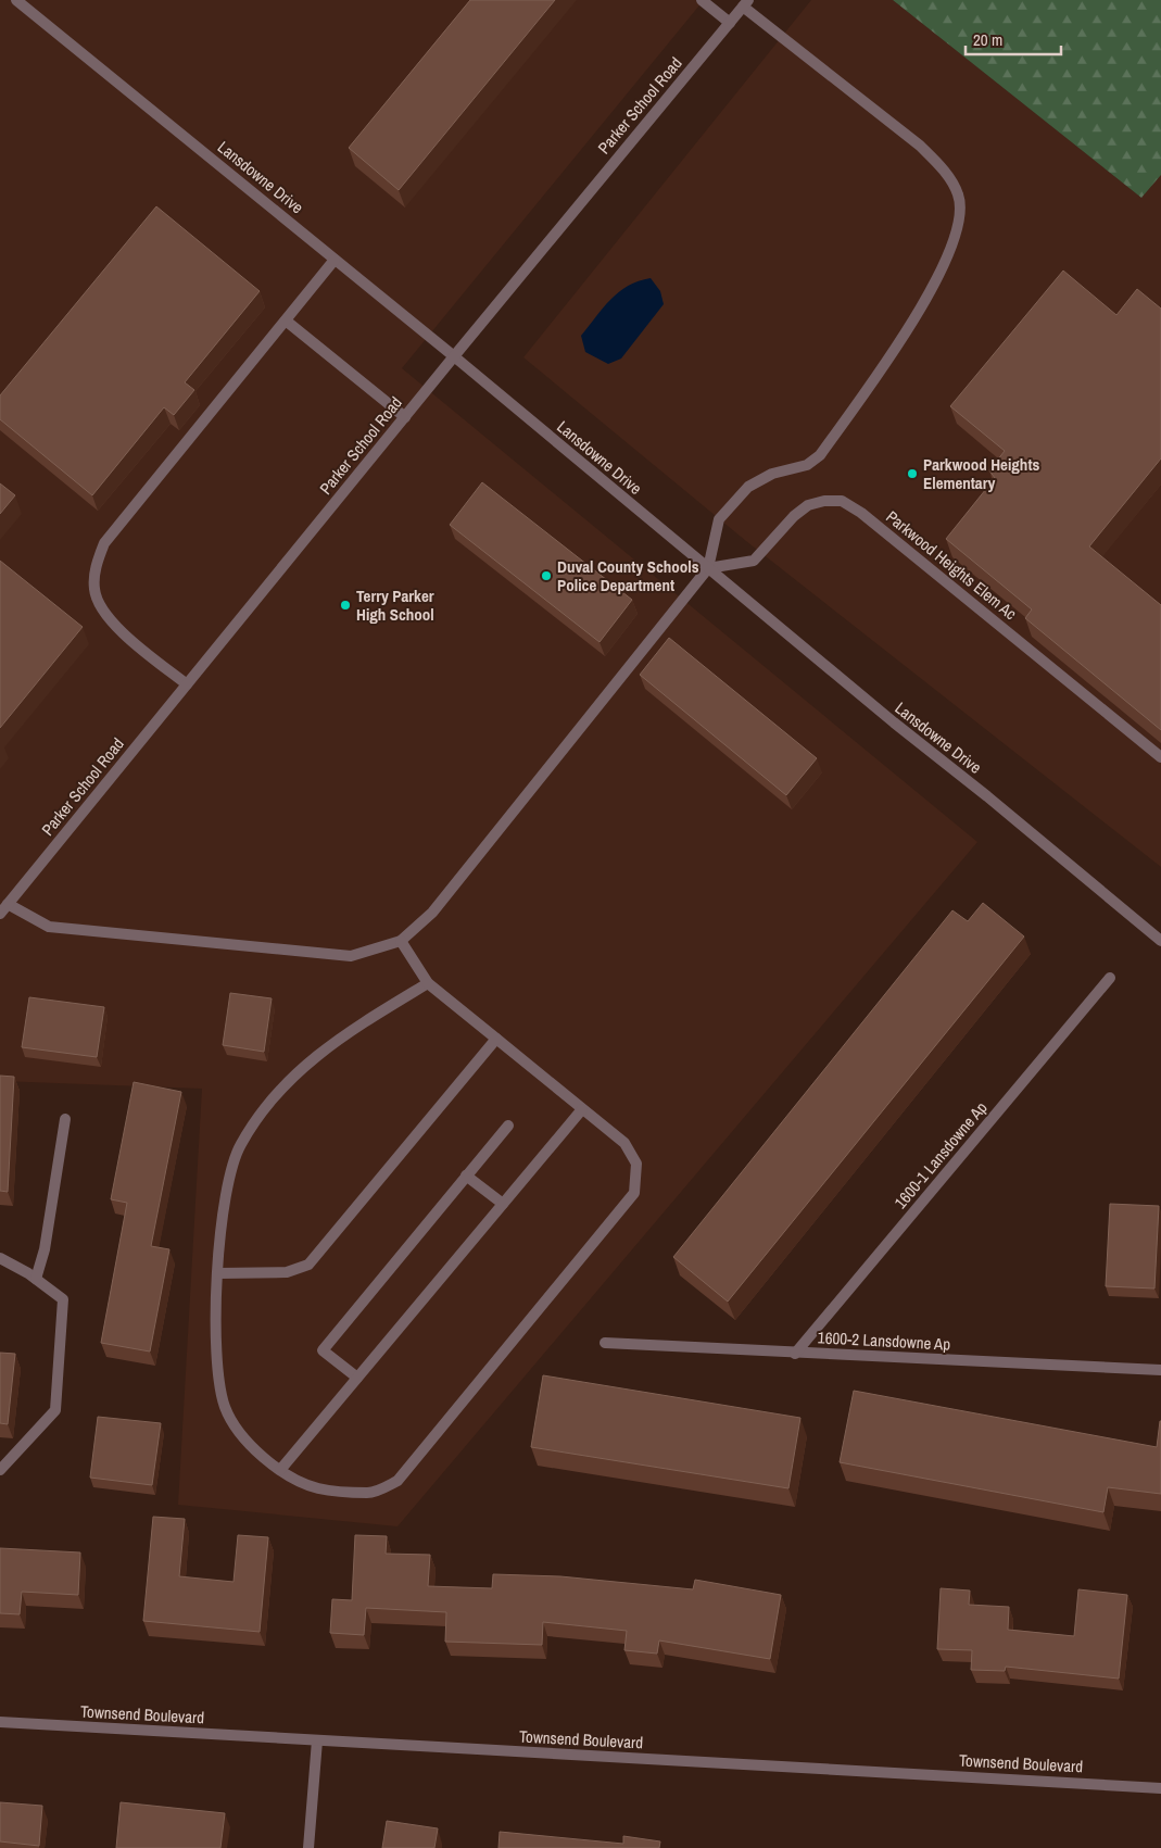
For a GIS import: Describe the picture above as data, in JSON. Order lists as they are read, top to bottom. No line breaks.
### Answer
{"streets":{"street":["Parker School Road","Lansdowne Drive","Parkwood Heights Elem Ac","1600-1 Lansdowne Ap","1600-2 Lansdowne Ap","Townsend Boulevard"]},"crossings":[["Parker School Road","Lansdowne Drive"],["Lansdowne Drive","Parkwood Heights Elem Ac"],["1600-1 Lansdowne Ap","1600-2 Lansdowne Ap"]],"places":["Parkwood Heights Elementary","Duval County Schools Police Department","Terry Parker High School"],"scale_bar":"20 m"}
